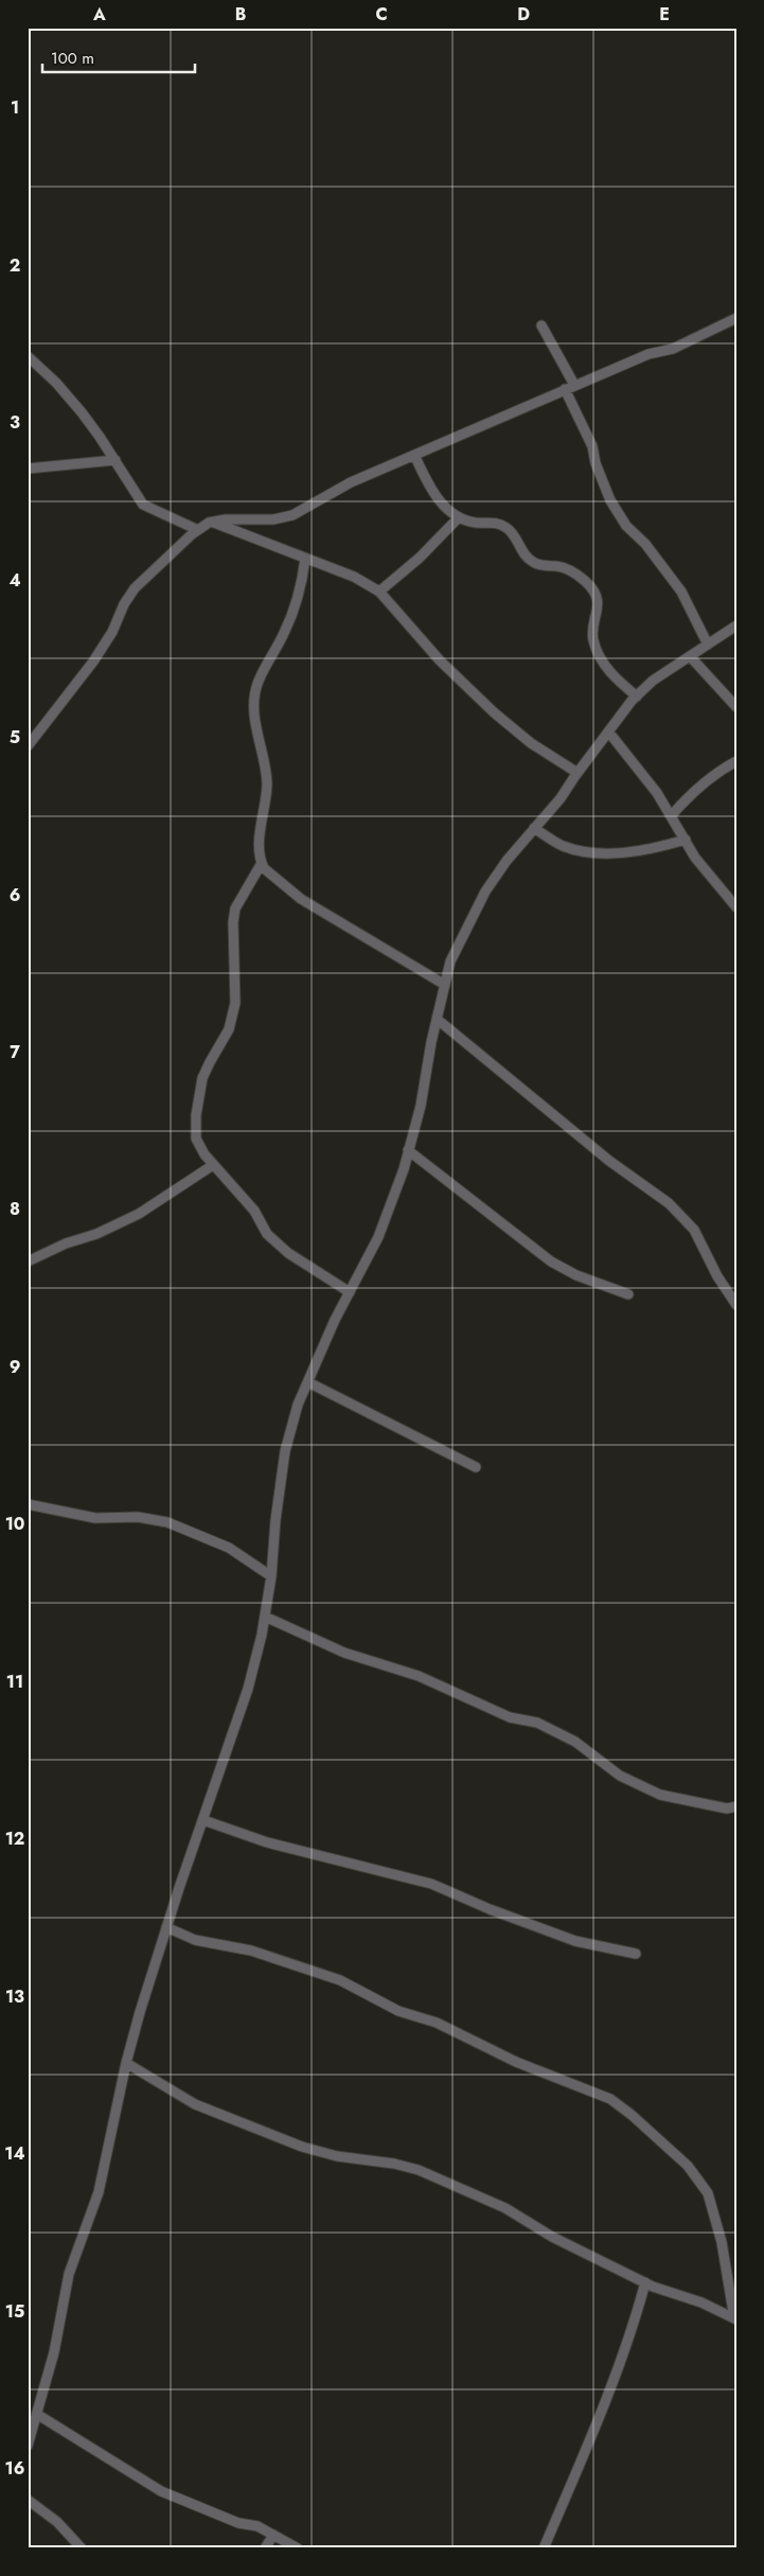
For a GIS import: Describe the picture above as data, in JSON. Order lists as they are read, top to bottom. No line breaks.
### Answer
{"scale_bar":"100 m","grid":{"columns":["A","B","C","D","E"],"rows":["1","2","3","4","5","6","7","8","9","10","11","12","13","14","15","16"]}}
